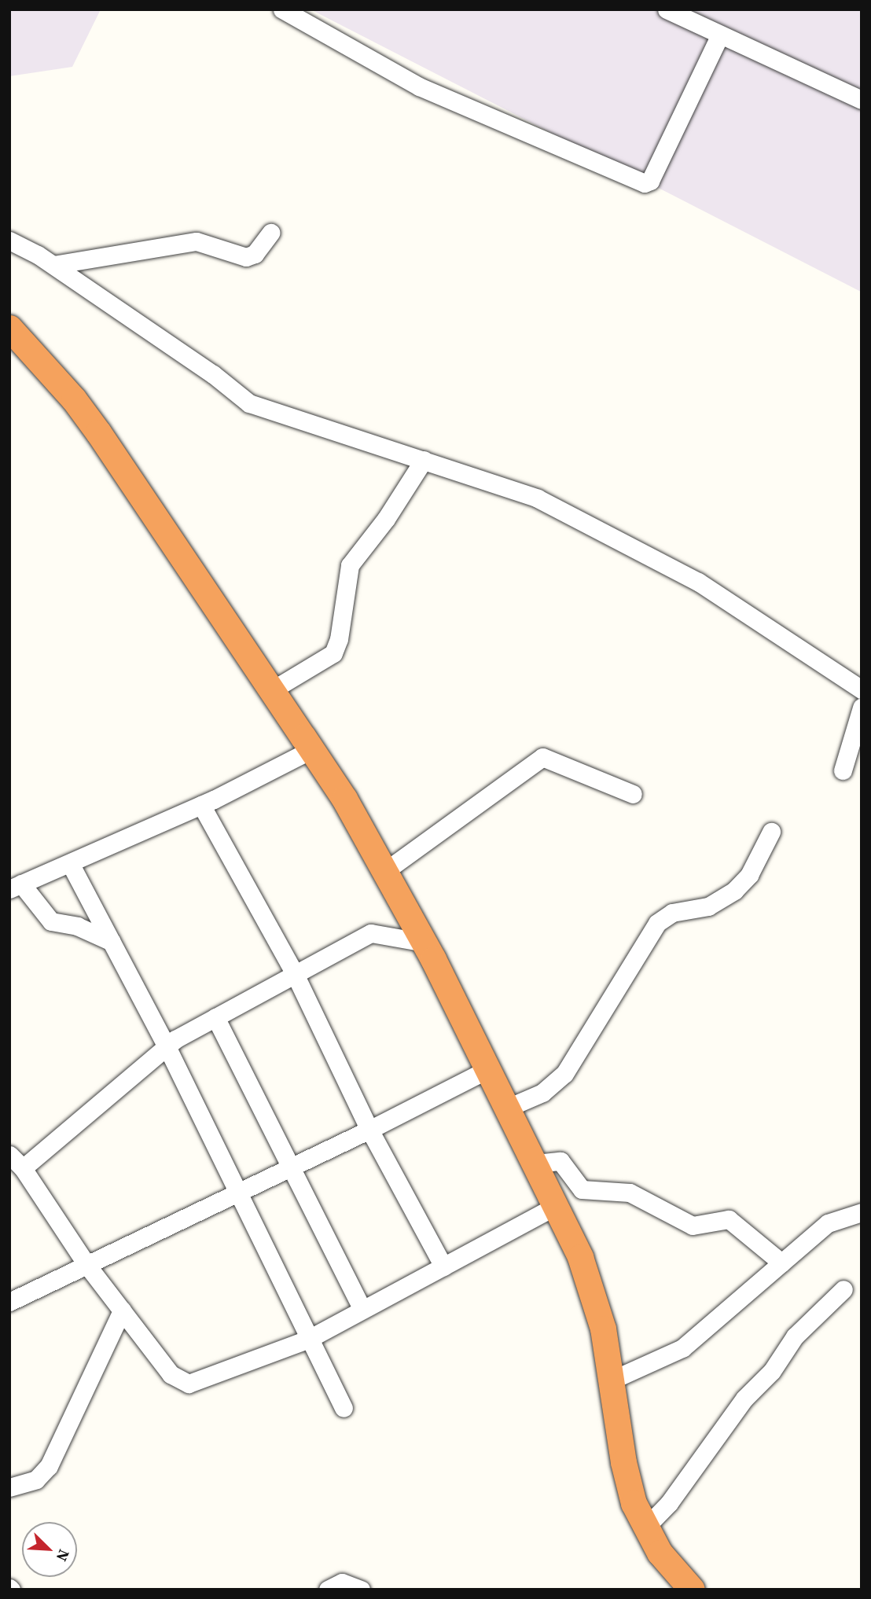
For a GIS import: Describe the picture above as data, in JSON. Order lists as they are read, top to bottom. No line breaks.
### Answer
{"north":"bottom right"}
